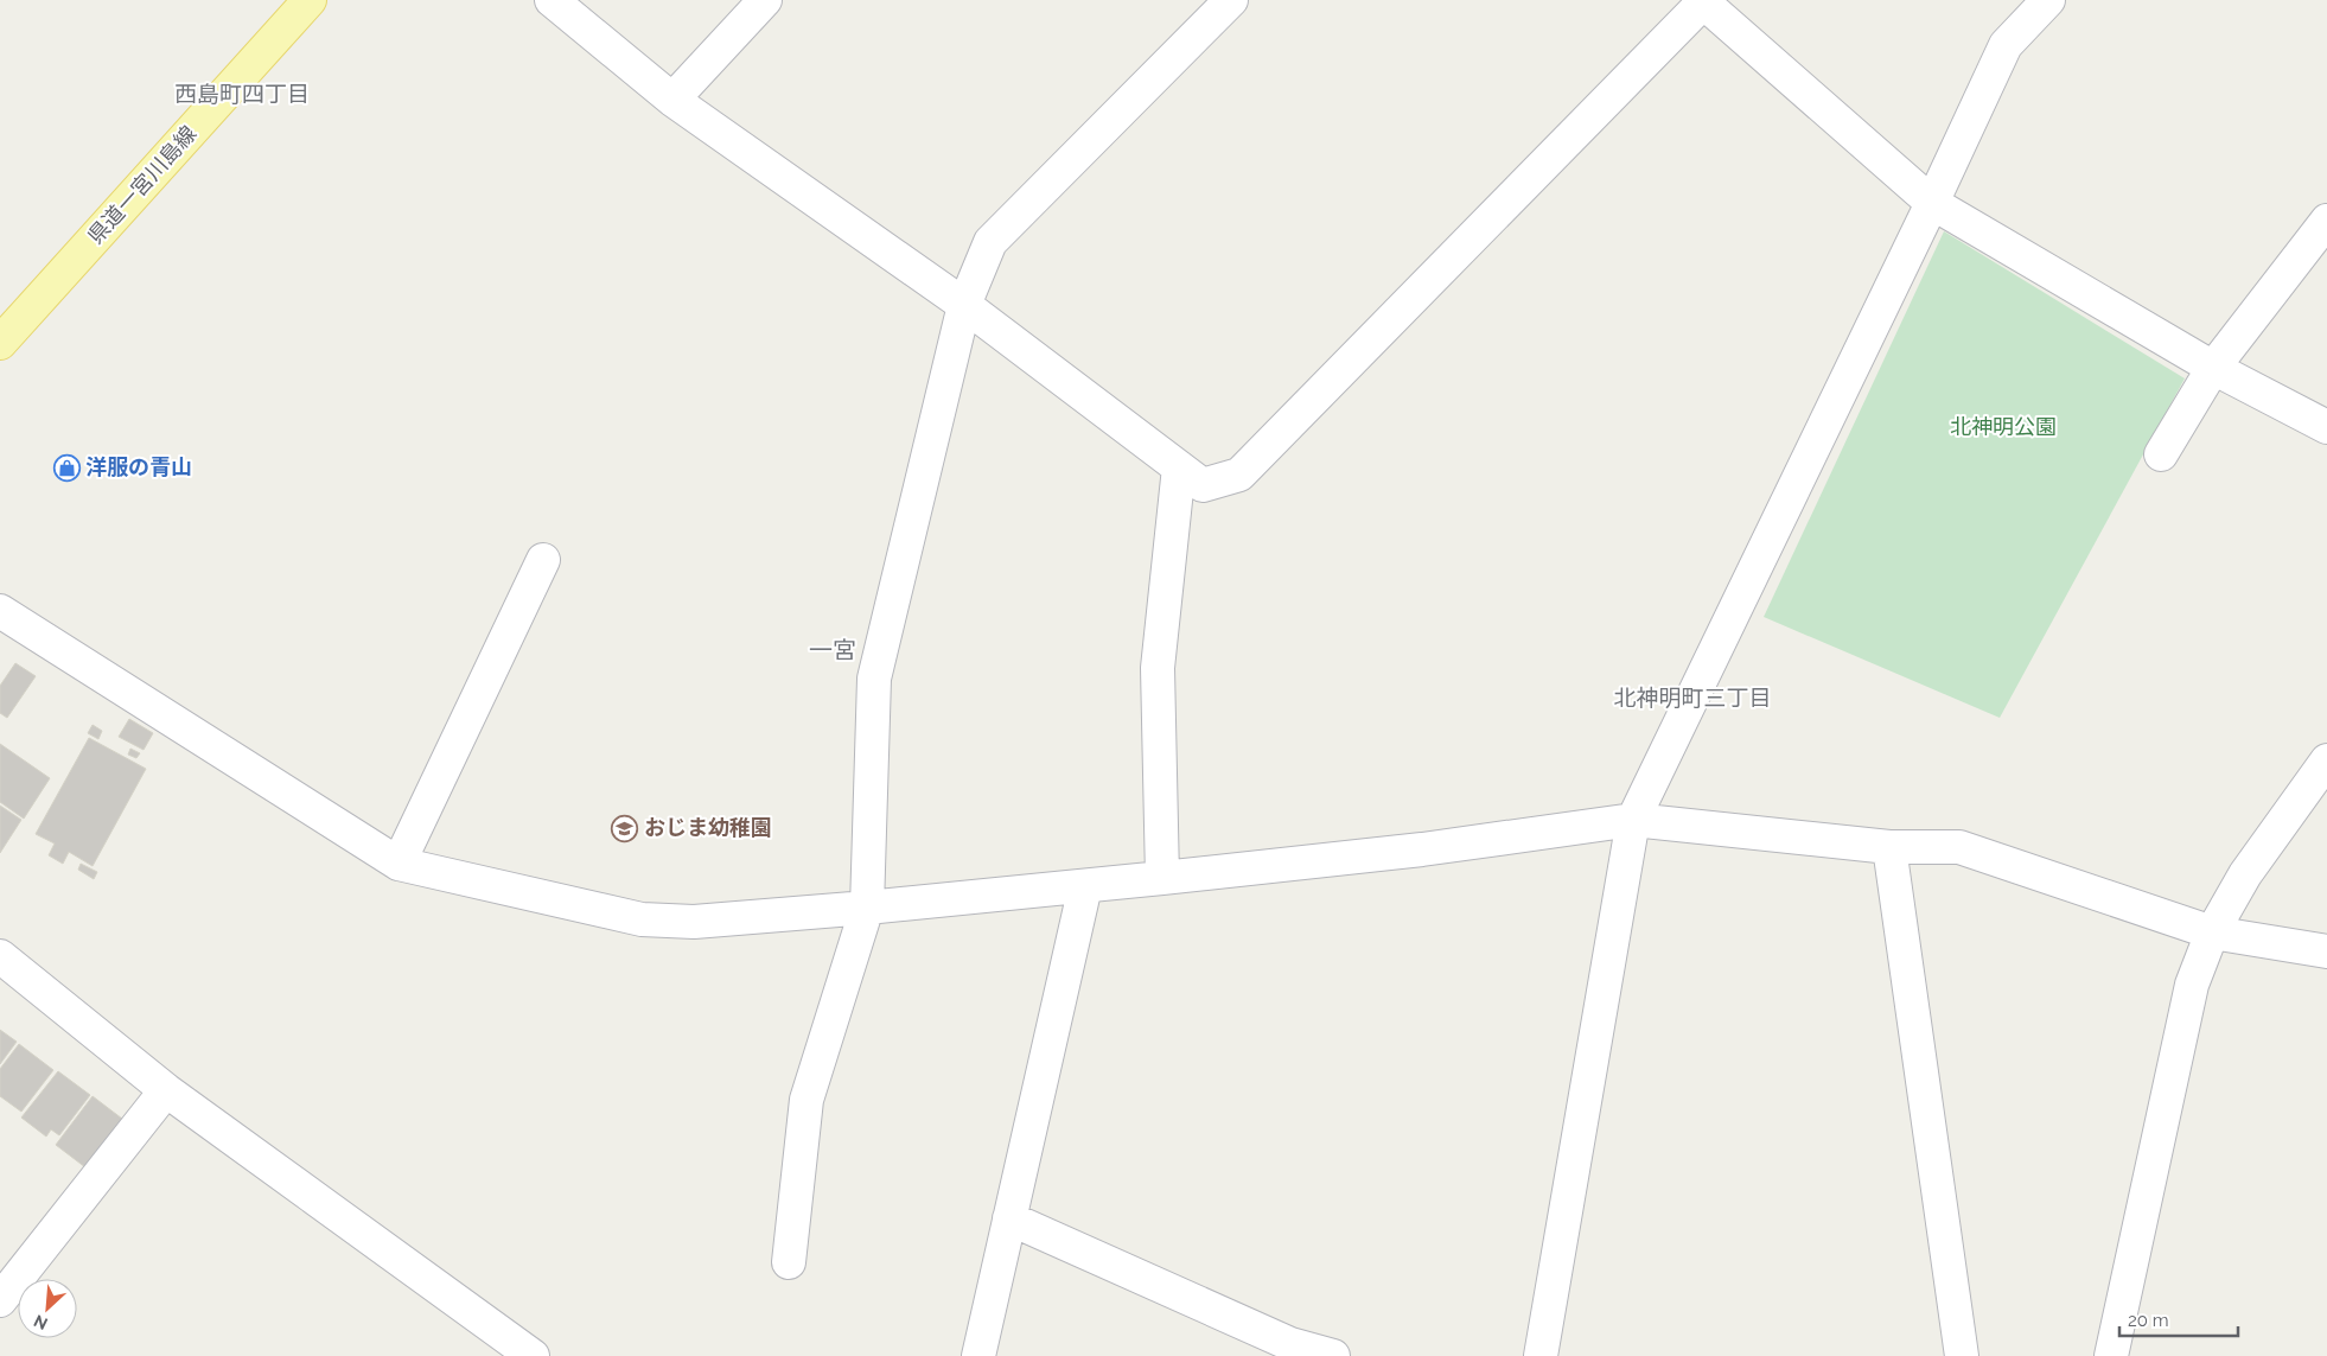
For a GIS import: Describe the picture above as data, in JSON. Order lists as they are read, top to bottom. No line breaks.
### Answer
{"streets":{"main road":["県道一宮川島線"]},"districts":["西島町四丁目","一宮","北神明町三丁目"],"parks":["北神明公園"],"places":{"shop":["洋服の青山"],"school or university":["おじま幼稚園"]},"scale_bar":"20 m","north":"bottom left"}
